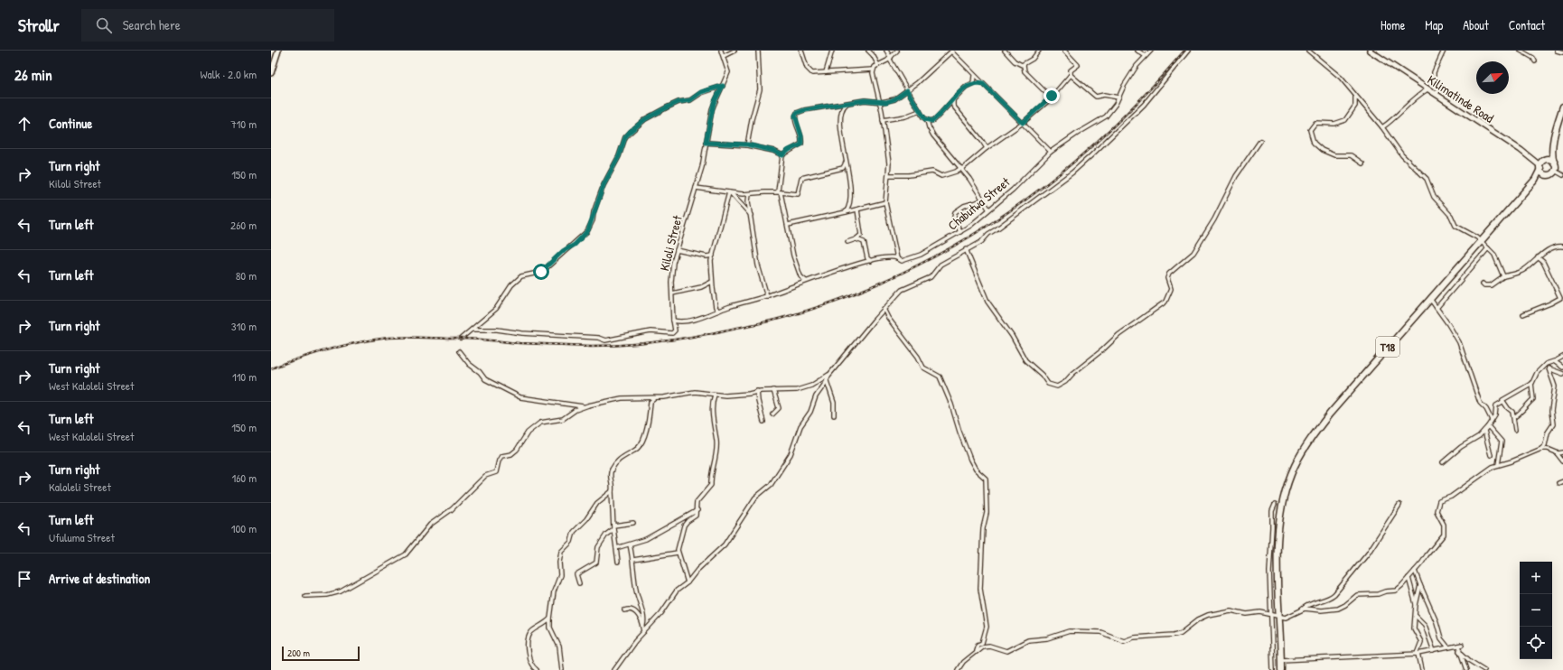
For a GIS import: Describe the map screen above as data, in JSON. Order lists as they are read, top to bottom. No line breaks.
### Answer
{"streets":{"highway":["T18"],"main road":["Kilimatinde Road"],"street":["Chabutwa Street","Kiloli Street"]},"crossings":[["Kilimatinde Road","T18"]],"scale_bar":"200 m","north":"top right","page":{"header":"Strollr","search":"Search here","nav":["Home","Map","About","Contact"],"heading":["26 min","Walk · 2.0 km"],"list":[["Continue","710 m"],["Turn right","Kiloli Street","150 m"],["Turn left","260 m"],["Turn left","80 m"],["Turn right","310 m"],["Turn right","West Kaloleli Street","110 m"],["Turn left","West Kaloleli Street","150 m"],["Turn right","Kaloleli Street","160 m"],["Turn left","Ufuluma Street","100 m"],"Arrive at destination"],"map_buttons":["+","−"],"scale":"200 m"}}
